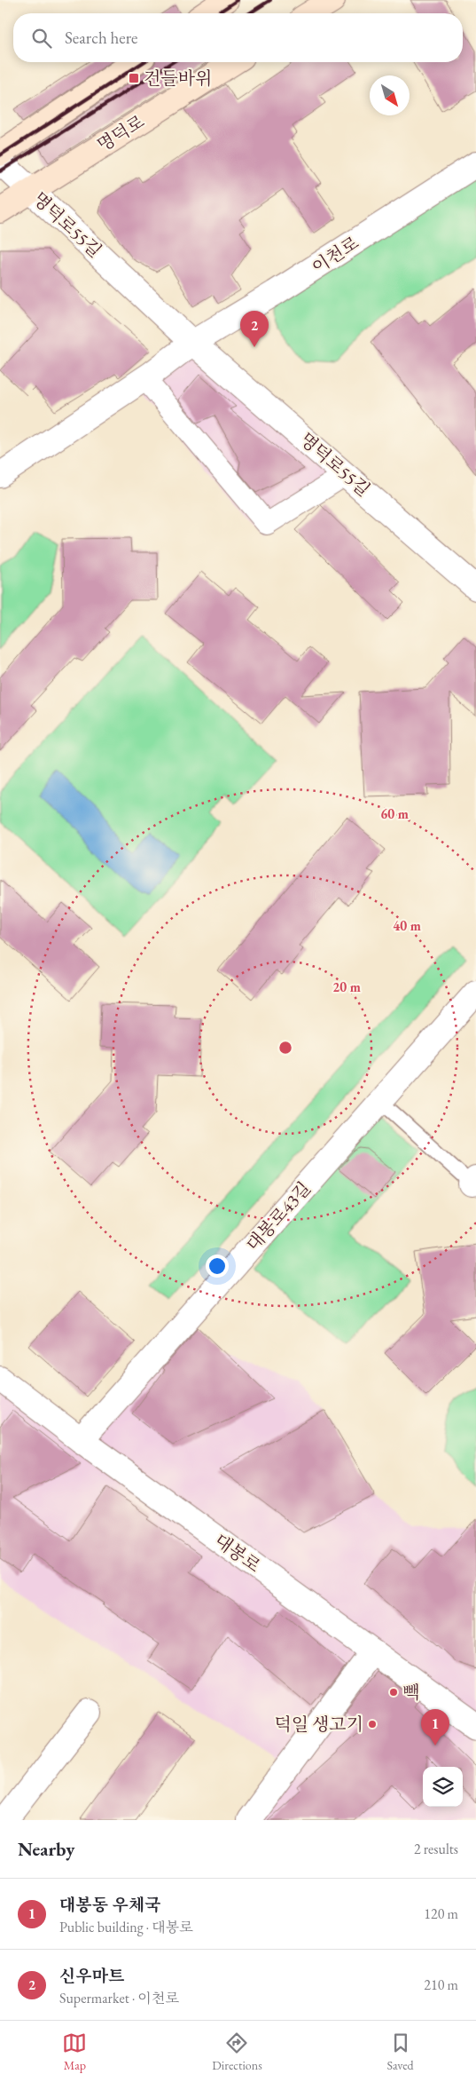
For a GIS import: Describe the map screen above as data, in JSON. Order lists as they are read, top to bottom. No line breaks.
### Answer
{"streets":{"main road":["명덕로"],"street":["명덕로55길","이천로","대봉로43길","대봉로"]},"crossings":[["명덕로","명덕로55길"],["명덕로55길","이천로"],["대봉로43길","대봉로"]],"places":{"transit":["건들바위"],"other":["빽","덕일 생고기"]},"north":"bottom right","page":{"search":"Search here","pins":["2","1"],"heading":["Nearby","2 results"],"list":[{"mark":"1","name":"대봉동 우체국","note":"Public building · 대봉로","value":"120 m"},{"mark":"2","name":"신우마트","note":"Supermarket · 이천로","value":"210 m"}],"nav":["Map","Directions","Saved"]},"rings":["60 m","40 m","20 m"]}
